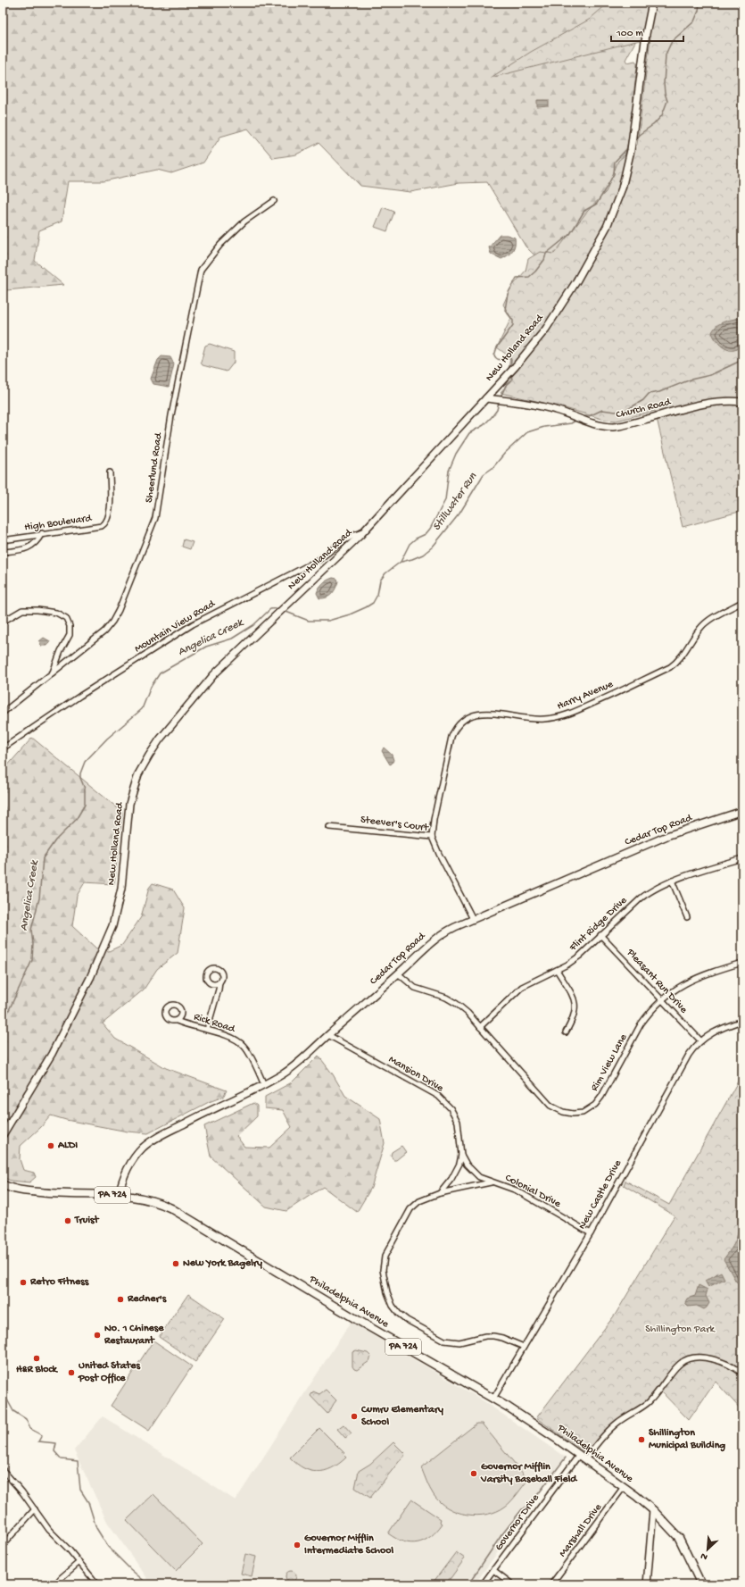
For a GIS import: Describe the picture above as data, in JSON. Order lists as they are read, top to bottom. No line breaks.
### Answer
{"streets":{"main road":["New Holland Road","Church Road","Cedar Top Road","PA 724","Philadelphia Avenue"],"street":["Sheerlund Road","High Boulevard","Mountain View Road","Harry Avenue","Steever's Court","Flint Ridge Drive","Pleasant Run Drive","Rick Road","Rim View Lane","Mansion Drive","Colonial Drive","New Castle Drive","Governor Drive","Marshall Drive"]},"crossings":[["New Holland Road","Church Road"],["New Holland Road","Mountain View Road"],["Harry Avenue","Steever's Court"],["Steever's Court","Cedar Top Road"],["Cedar Top Road","Rick Road"],["Cedar Top Road","Rim View Lane"],["Cedar Top Road","Mansion Drive"],["Cedar Top Road","Philadelphia Avenue"],["Flint Ridge Drive","Pleasant Run Drive"],["Flint Ridge Drive","Rim View Lane"],["Pleasant Run Drive","Rim View Lane"],["Pleasant Run Drive","New Castle Drive"],["Mansion Drive","Colonial Drive"],["Colonial Drive","New Castle Drive"],["New Castle Drive","Philadelphia Avenue"],["Philadelphia Avenue","Governor Drive"],["Philadelphia Avenue","Marshall Drive"]],"water":["Stillwater Run","Angelica Creek"],"parks":["Shillington Park"],"places":["ALDI","Truist","New York Bagelry","Retro Fitness","Redner's","No. 1 Chinese Restaurant","H&R Block","United States Post Office","Cumru Elementary School","Shillington Municipal Building","Governor Mifflin Varsity Baseball Field","Governor Mifflin Intermediate School"],"scale_bar":"100 m","north":"bottom left"}
